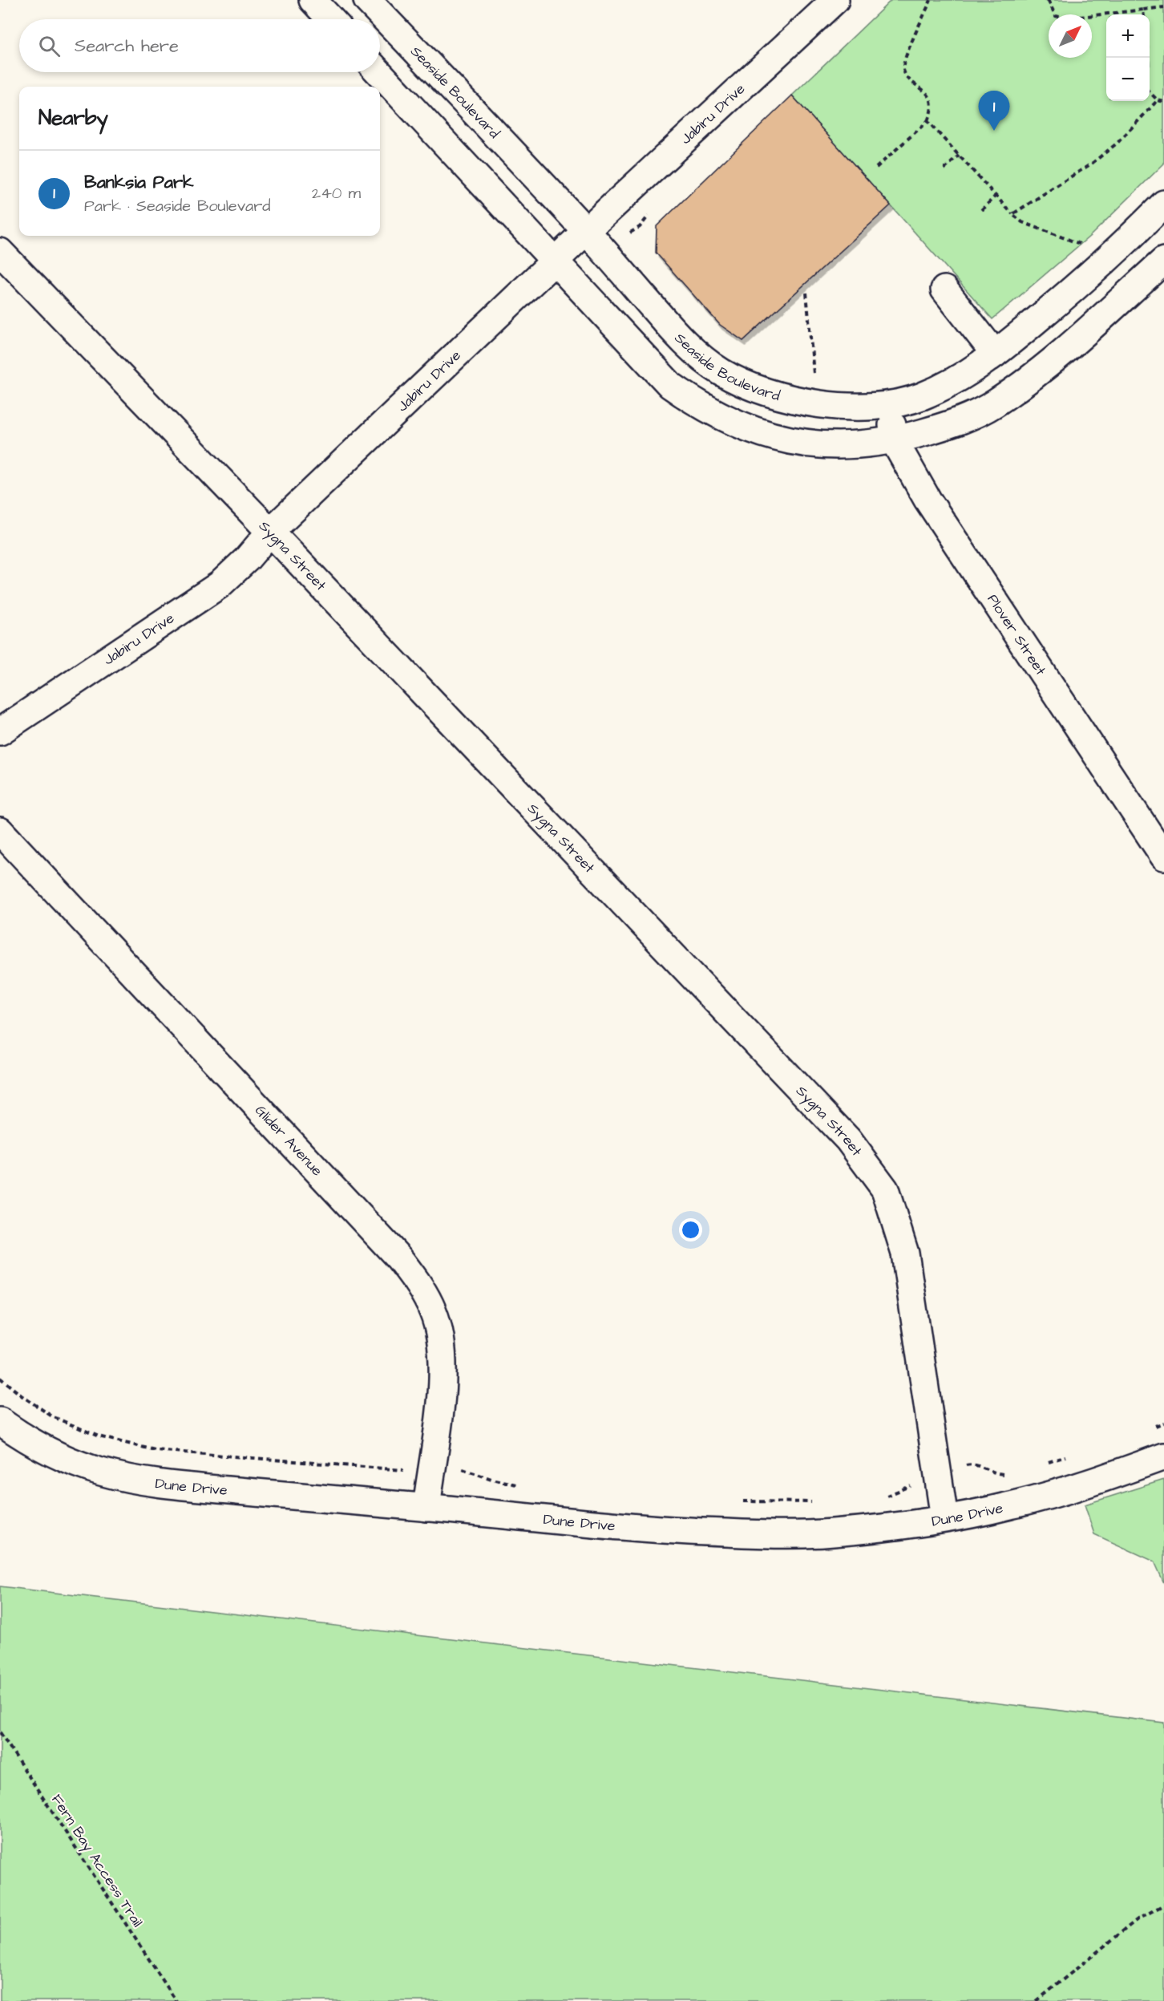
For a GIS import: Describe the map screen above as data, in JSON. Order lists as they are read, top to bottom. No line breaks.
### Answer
{"streets":{"street":["Seaside Boulevard","Jabiru Drive","Sygna Street","Plover Street","Glider Avenue","Dune Drive"],"path":["Fern Bay Access Trail"]},"crossings":[["Seaside Boulevard","Jabiru Drive"],["Seaside Boulevard","Plover Street"],["Jabiru Drive","Sygna Street"],["Sygna Street","Dune Drive"],["Glider Avenue","Dune Drive"]],"north":"top right","page":{"map_buttons":["+","−"],"search":"Search here","heading":"Nearby","pins":"1","list":[{"mark":"1","name":"Banksia Park","note":"Park · Seaside Boulevard","value":"240 m"}]}}
